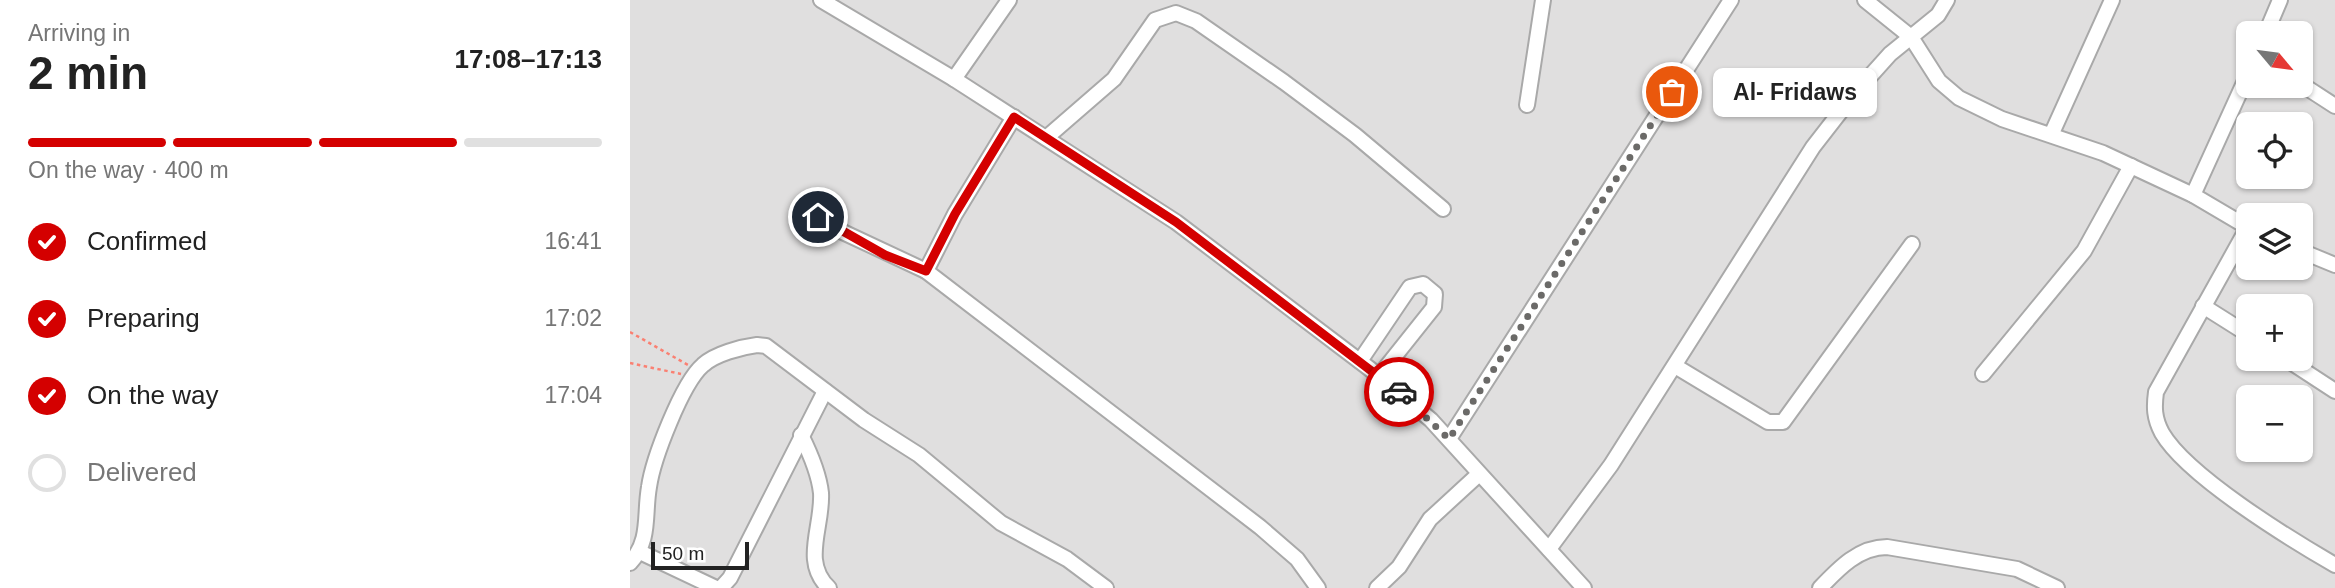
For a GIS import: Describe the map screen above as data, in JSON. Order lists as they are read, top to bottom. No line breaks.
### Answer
{"places":["Al- Fridaws"],"scale_bar":"50 m","north":"bottom right","page":{"heading":["2 min","Arriving in","17:08–17:13"],"map_buttons":["+","−"],"bubble":"Al- Fridaws","bar":"On the way · 400 m","list":[["Confirmed","16:41"],["Preparing","17:02"],["On the way","17:04"],"Delivered"],"scale":"50 m"}}
